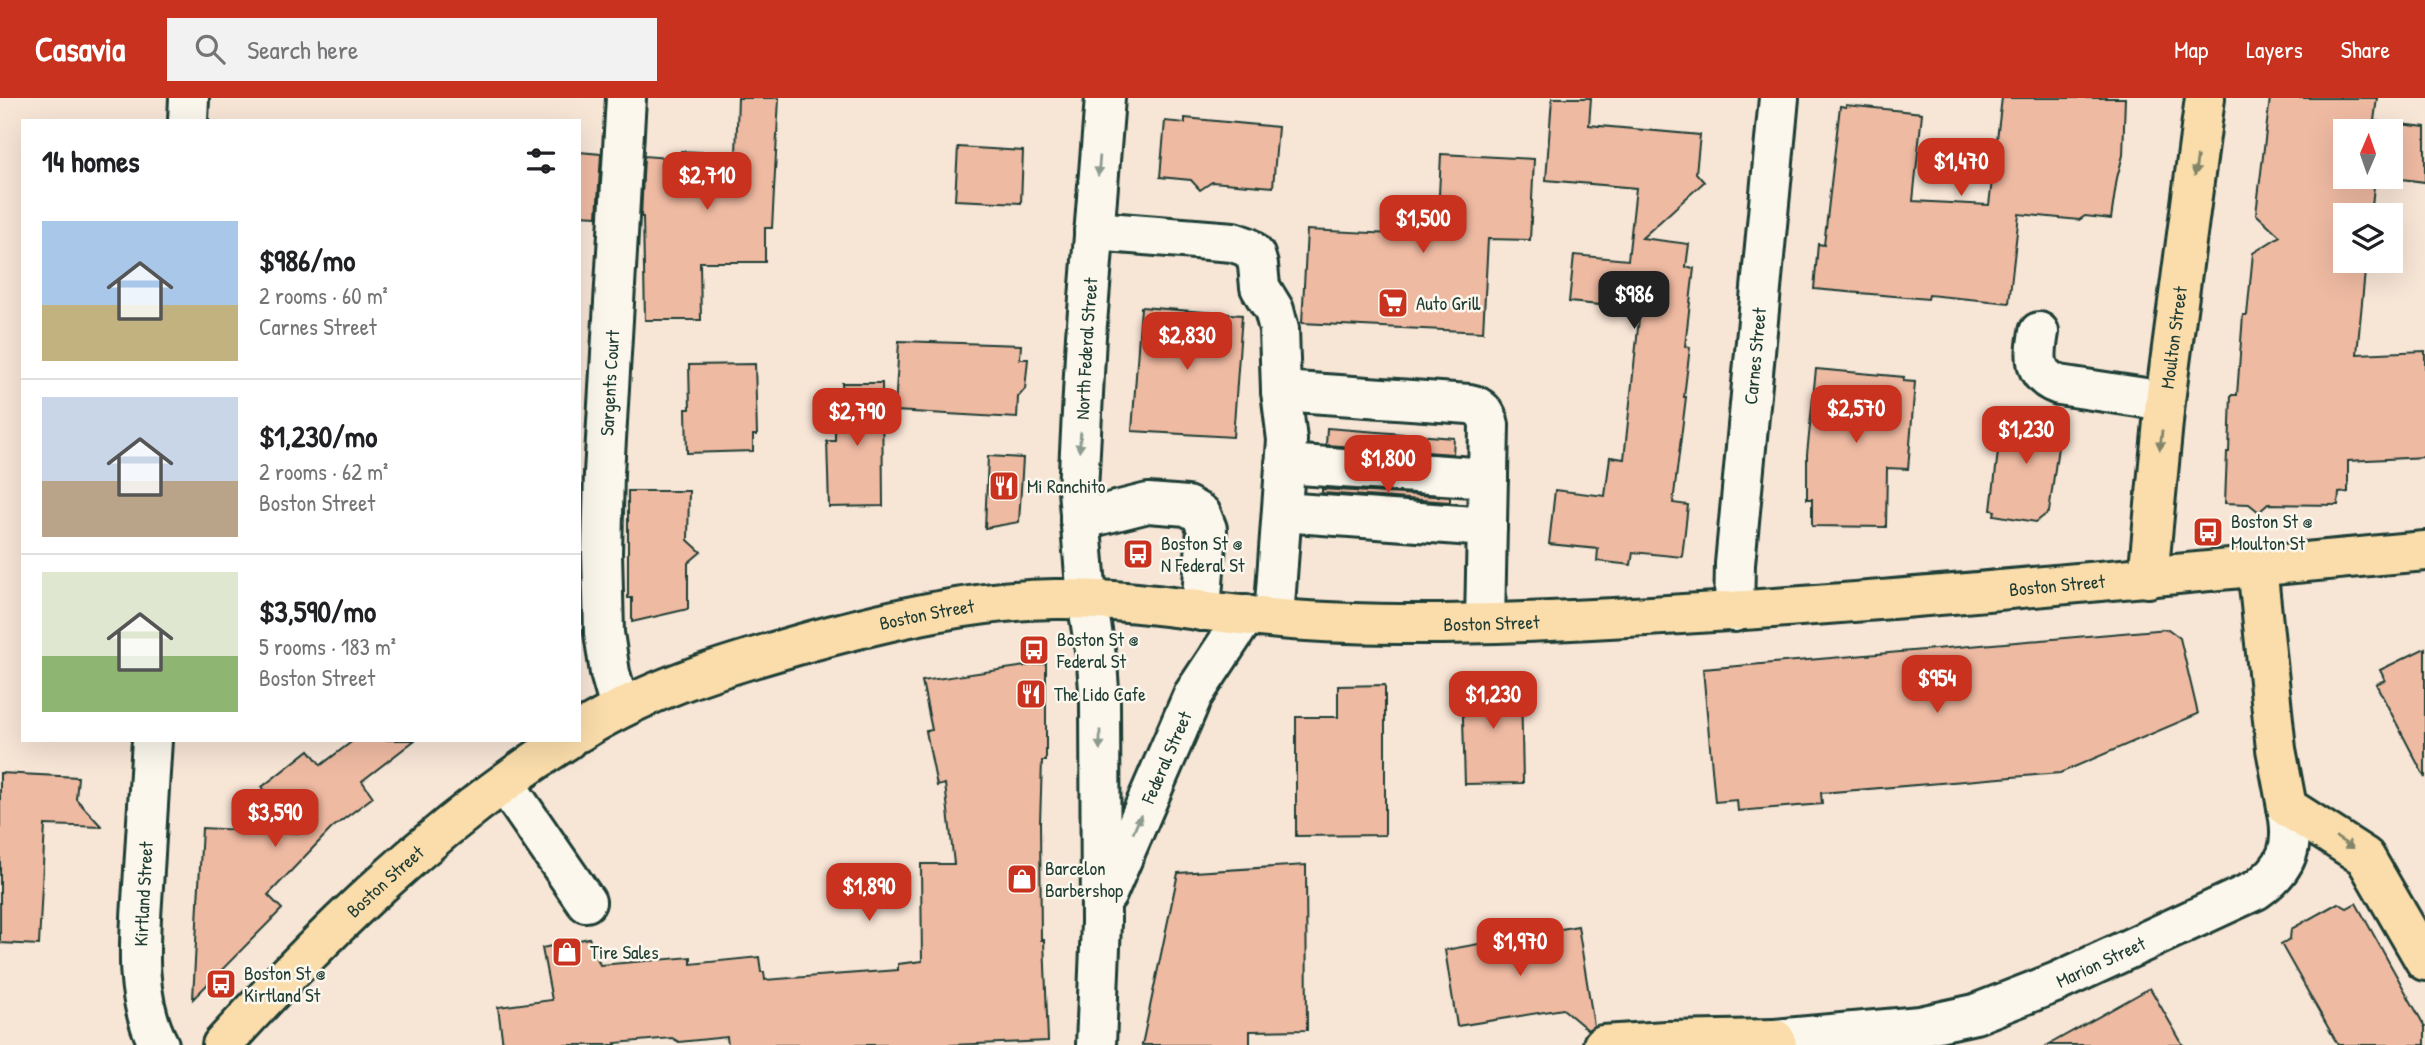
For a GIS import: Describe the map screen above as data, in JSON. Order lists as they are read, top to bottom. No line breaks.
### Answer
{"streets":{"main road":["Moulton Street","Boston Street","Marion Street"],"street":["North Federal Street","Carnes Street","Sargents Court","Federal Street","Kirtland Street"]},"crossings":[["Moulton Street","Boston Street"],["North Federal Street","Boston Street"],["North Federal Street","Federal Street"],["Carnes Street","Boston Street"],["Sargents Court","Boston Street"],["Boston Street","Federal Street"],["Boston Street","Marion Street"]],"one_way":["Moulton Street","North Federal Street"],"places":{"supermarket":["Auto Grill"],"restaurant":["Mi Ranchito","The Lido Cafe"],"bus stop":["Boston St @ Moulton St","Boston St @ N Federal St","Boston St @ Federal St","Boston St @ Kirtland St"],"shop":["Barcelon Barbershop","Tire Sales"]},"north":"top","page":{"header":"Casavia","search":"Search here","nav":["Map","Layers","Share"],"heading":"14 homes","price":["$1,470","$2,710","$1,500","$986","$2,830","$2,570","$2,790","$1,230","$1,800","$954","$1,230","$3,590","$1,890","$1,970"],"list":[{"name":"$986/mo","note":"2 rooms · 60 m² · Carnes Street"},{"name":"$1,230/mo","note":"2 rooms · 62 m² · Boston Street"},{"name":"$3,590/mo","note":"5 rooms · 183 m² · Boston Street"}]}}
